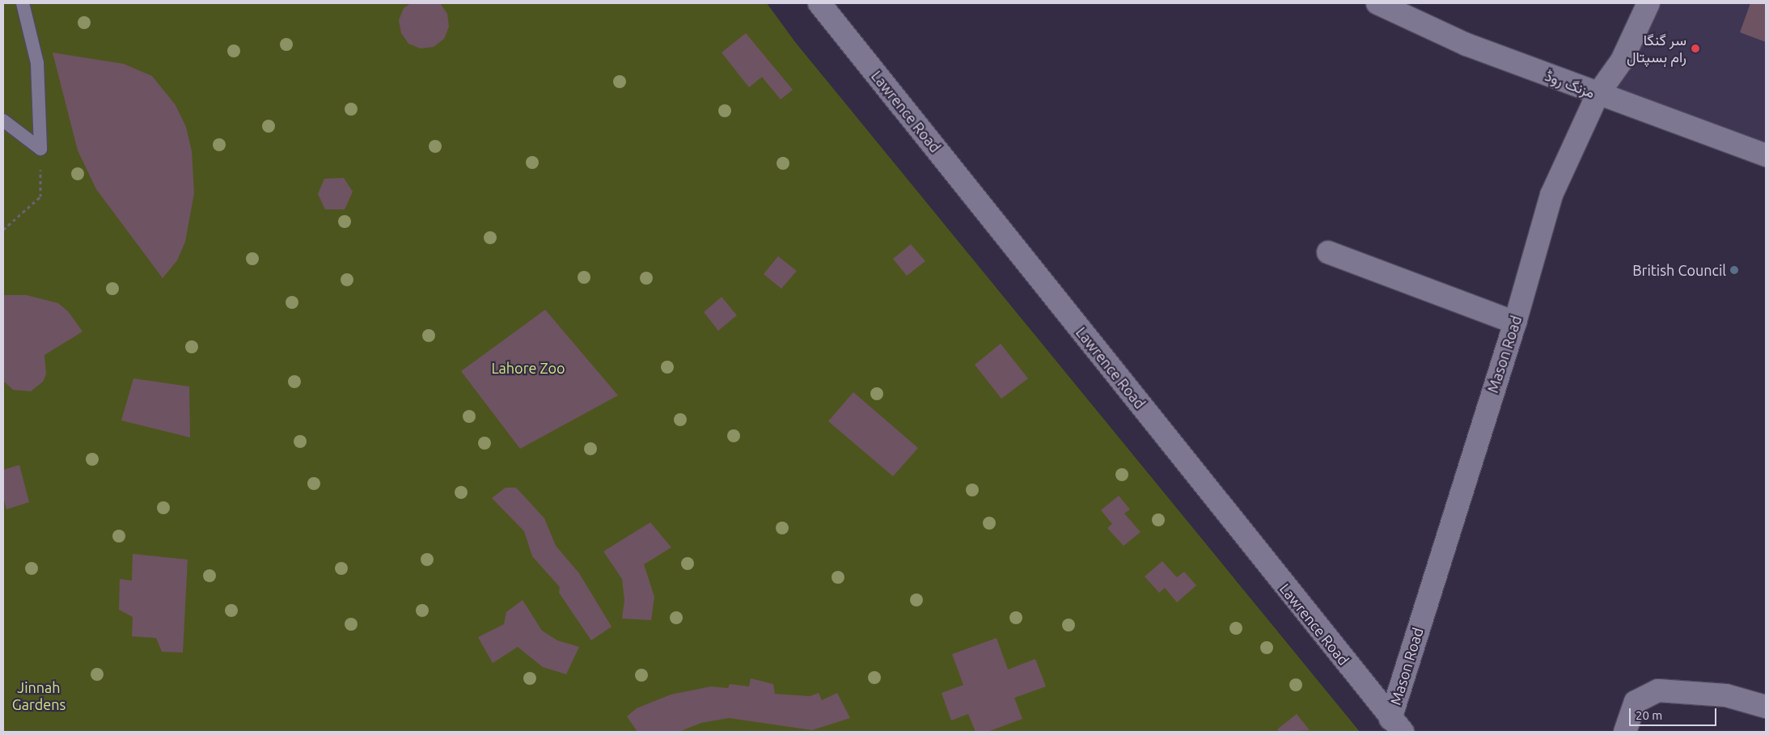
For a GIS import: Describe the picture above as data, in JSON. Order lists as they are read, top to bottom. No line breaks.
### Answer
{"streets":{"main road":["مزنگ روڈ","Lawrence Road","Mason Road"]},"crossings":[["مزنگ روڈ","Mason Road"],["Lawrence Road","Mason Road"]],"parks":["Lahore Zoo","Jinnah Gardens"],"places":["سر گنگا رام ہسپتال","British Council"],"scale_bar":"20 m"}
